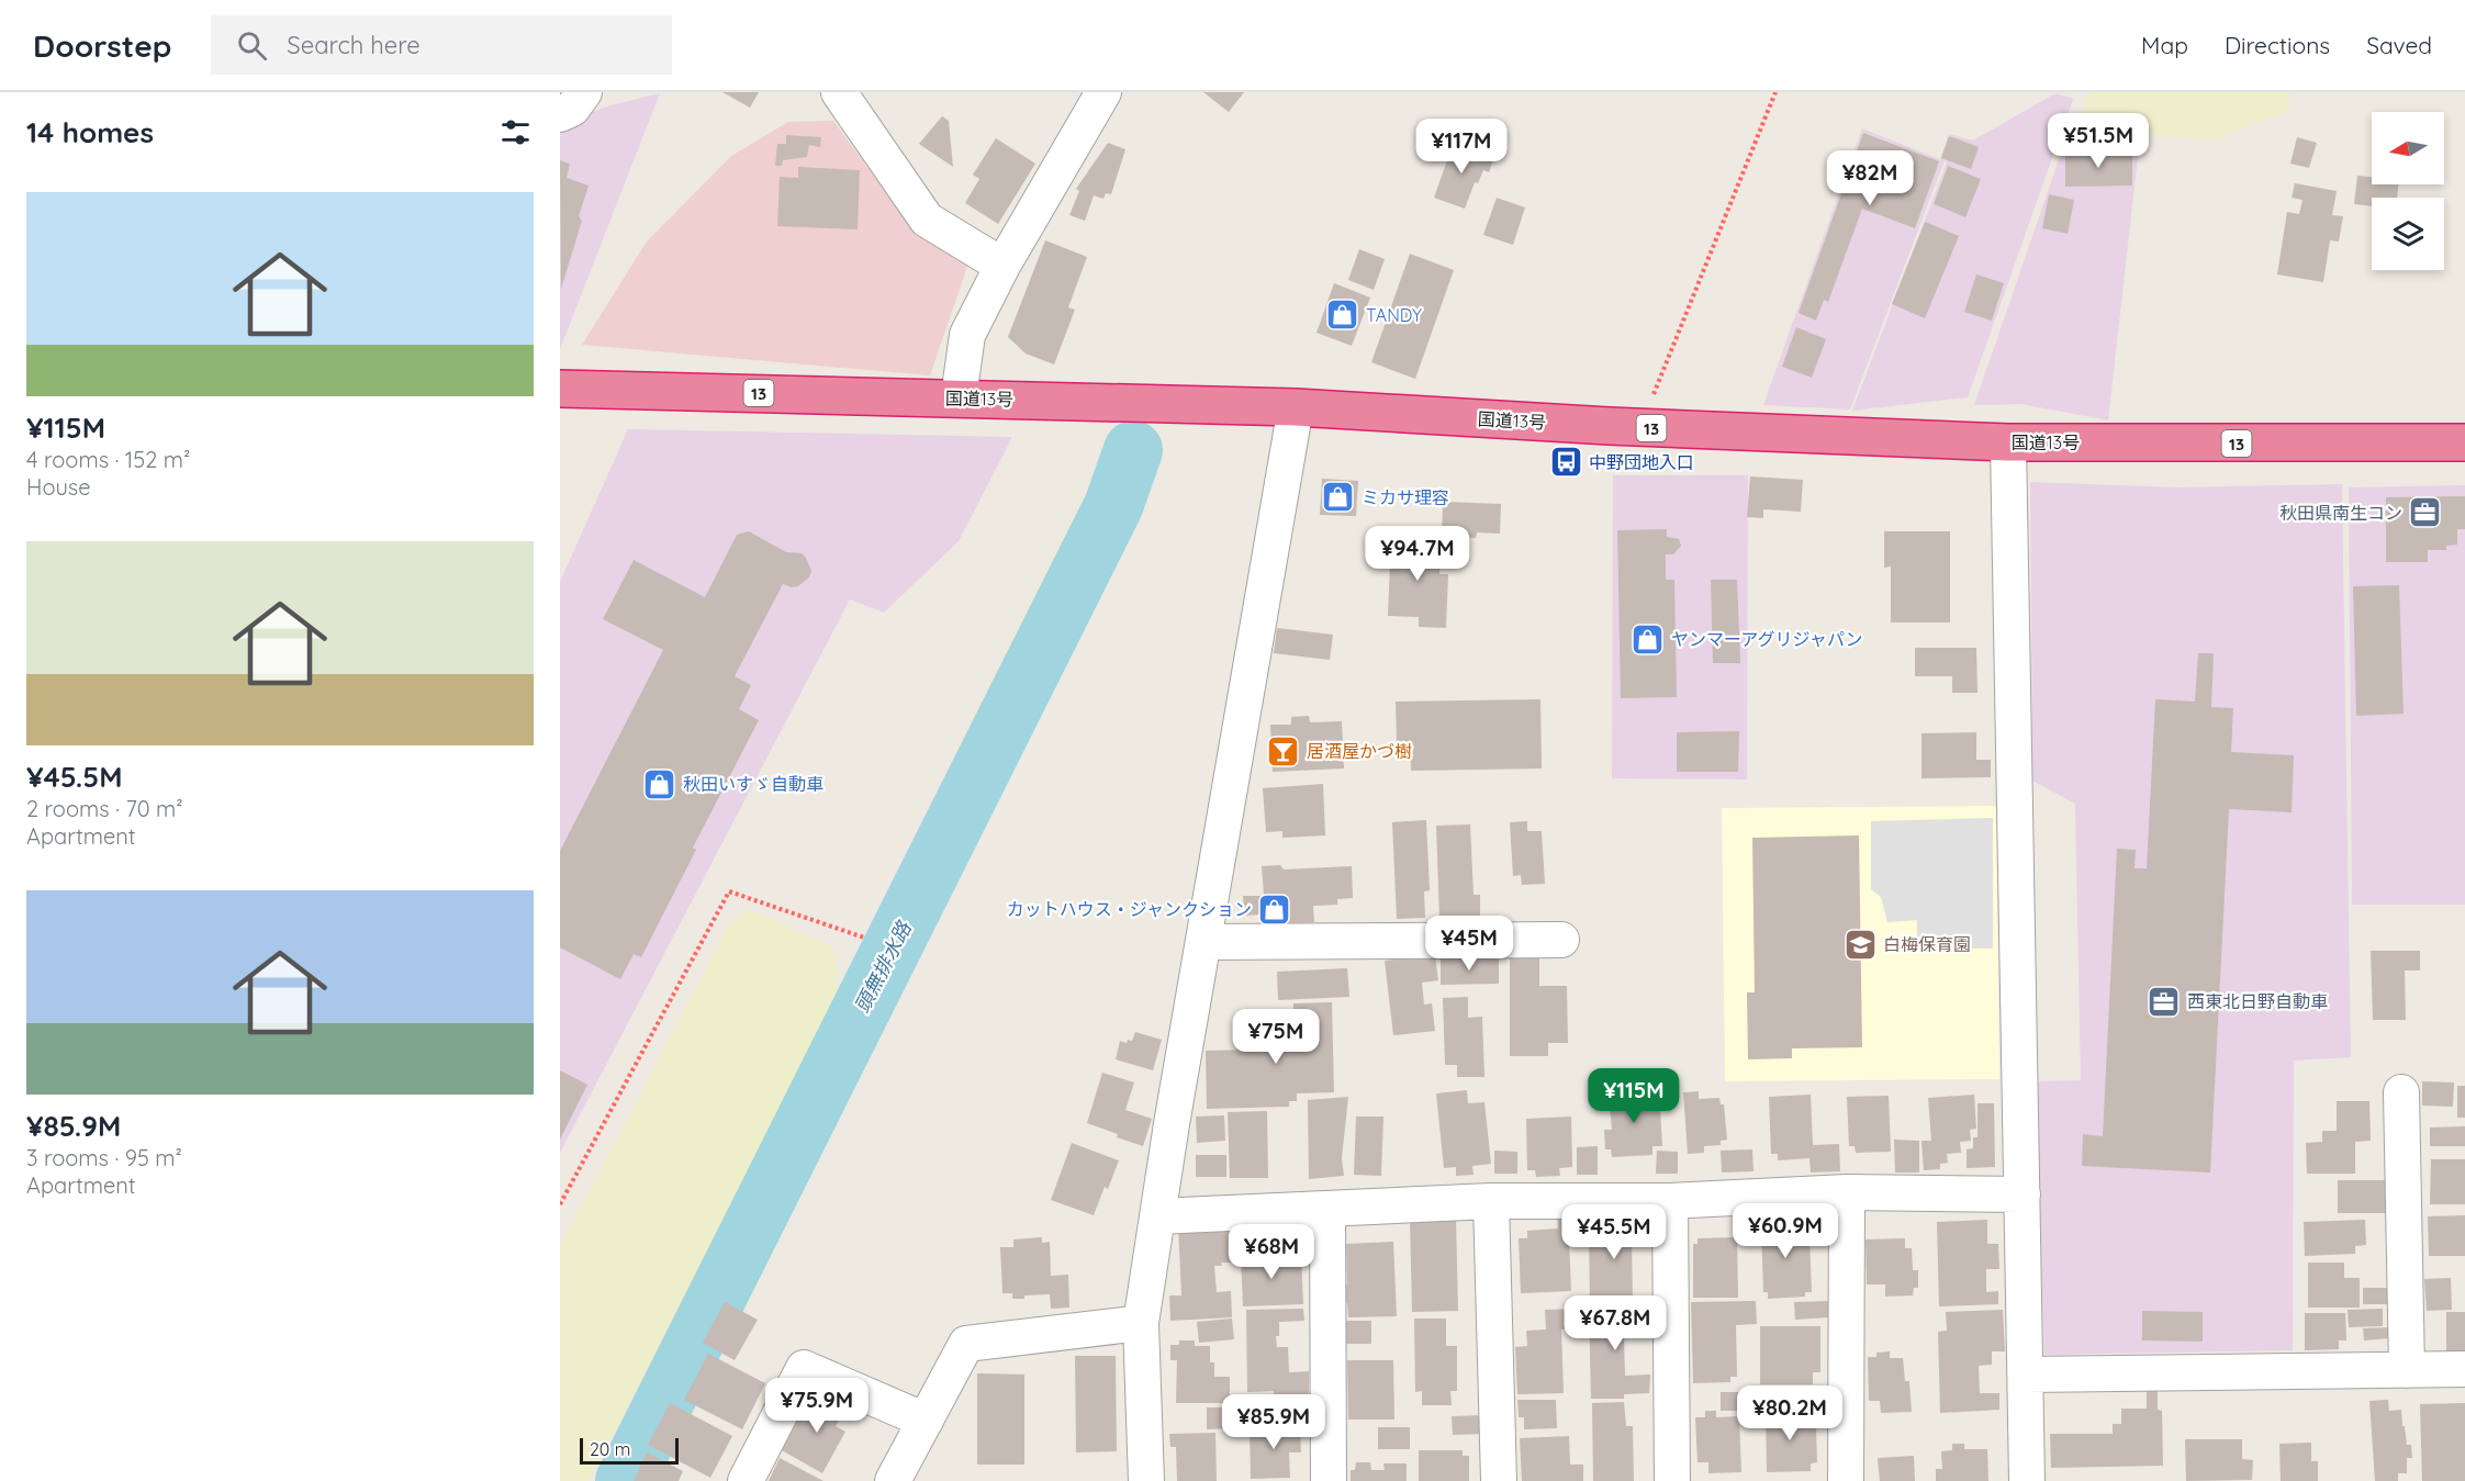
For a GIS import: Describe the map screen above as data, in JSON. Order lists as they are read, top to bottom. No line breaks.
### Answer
{"streets":{"highway":["13","国道13号"]},"water":["頭無排水路"],"places":{"shop":["TANDY","ミカサ理容","ヤンマーアグリジャパン","秋田いすゞ自動車","カットハウス・ジャンクション"],"bus stop":["中野団地入口"],"office":["秋田県南生コン","西東北日野自動車"],"bar":["居酒屋かづ樹"],"school or university":["白梅保育園"]},"scale_bar":"20 m","north":"left","page":{"header":"Doorstep","search":"Search here","nav":["Map","Directions","Saved"],"heading":"14 homes","price":["¥51.5M","¥117M","¥82M","¥94.7M","¥45M","¥75M","¥115M","¥60.9M","¥45.5M","¥68M","¥67.8M","¥75.9M","¥80.2M","¥85.9M"],"list":[{"name":"¥115M","note":"4 rooms · 152 m² · House"},{"name":"¥45.5M","note":"2 rooms · 70 m² · Apartment"},{"name":"¥85.9M","note":"3 rooms · 95 m² · Apartment"}],"scale":"20 m"}}
